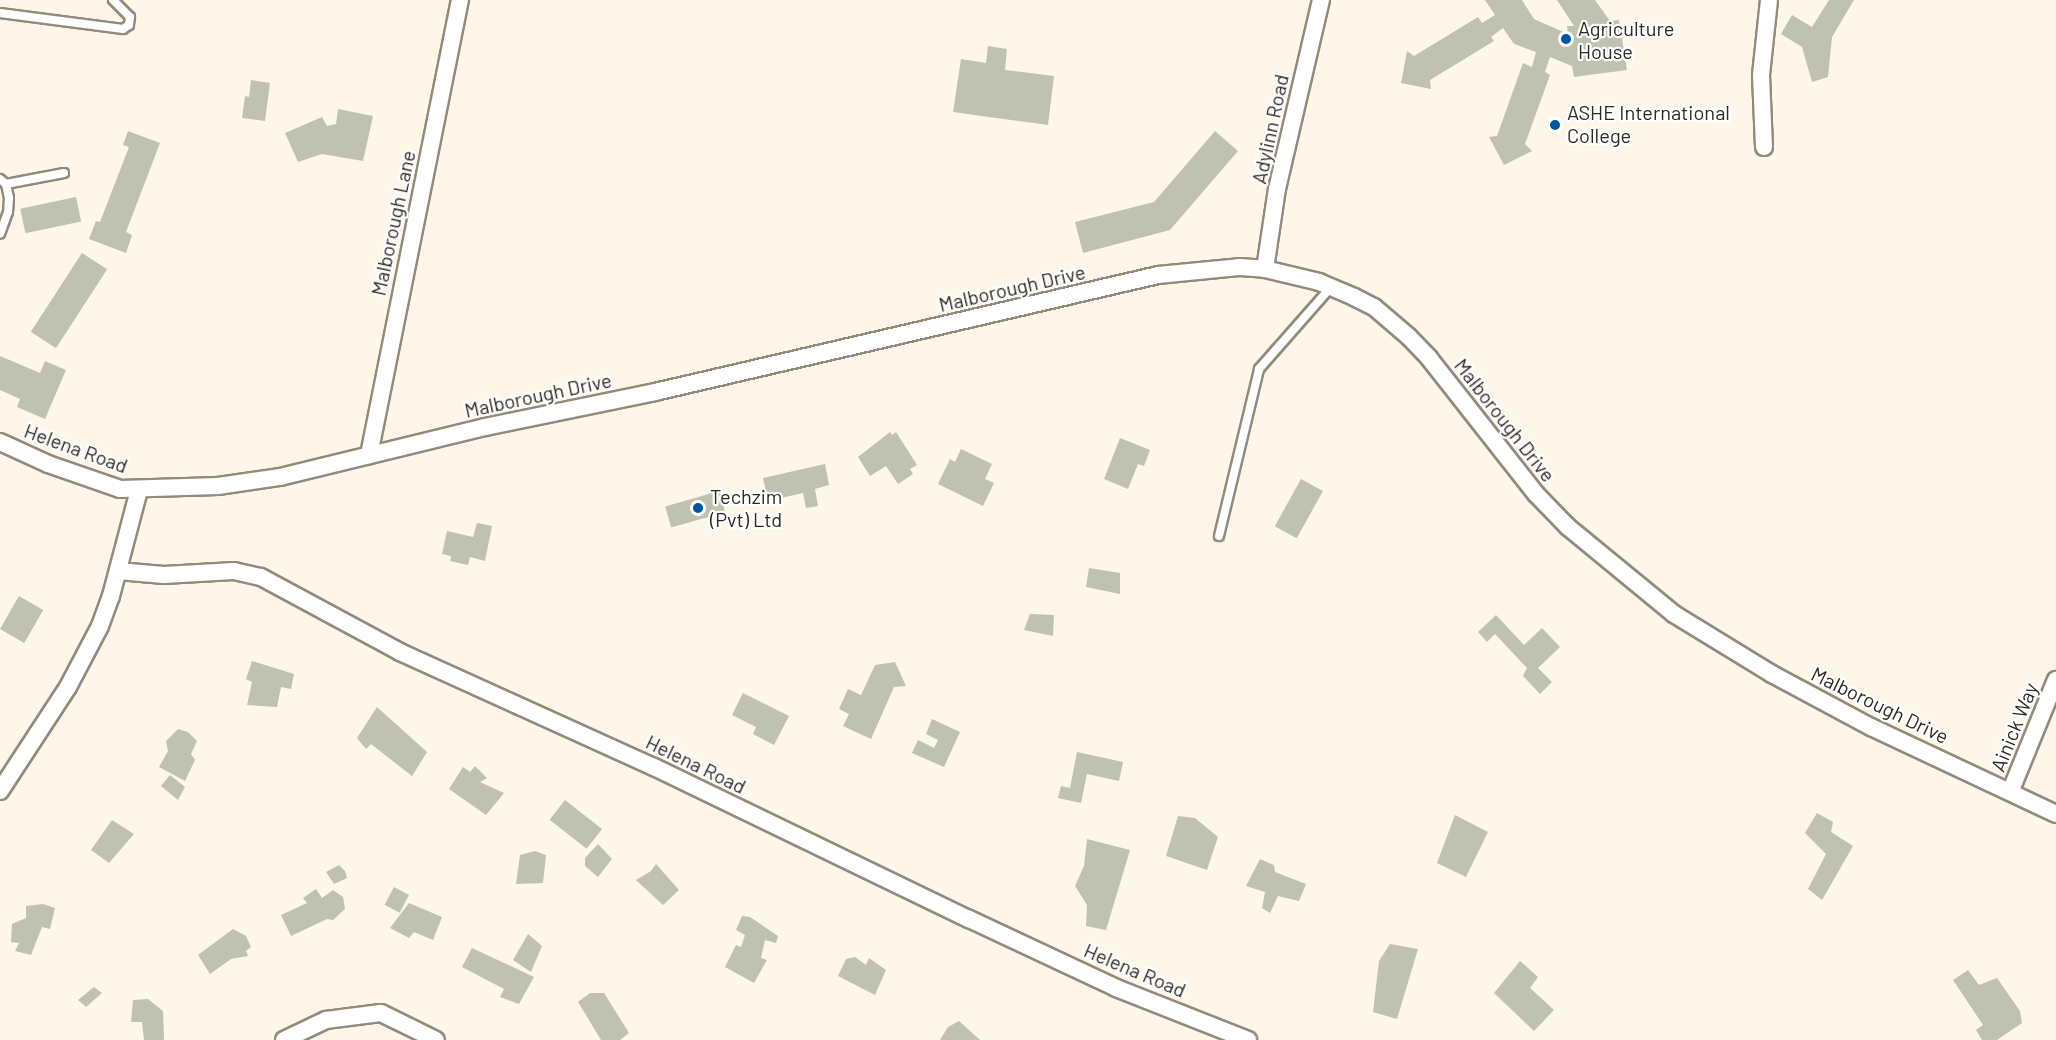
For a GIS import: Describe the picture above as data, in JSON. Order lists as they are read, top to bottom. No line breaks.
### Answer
{"streets":{"street":["Adylinn Road","Malborough Lane","Malborough Drive","Helena Road","Ainick Way"]},"crossings":[["Adylinn Road","Malborough Drive"],["Malborough Lane","Malborough Drive"],["Malborough Drive","Helena Road"],["Malborough Drive","Ainick Way"]],"places":["Agriculture House","ASHE International College","Techzim (Pvt) Ltd"]}
